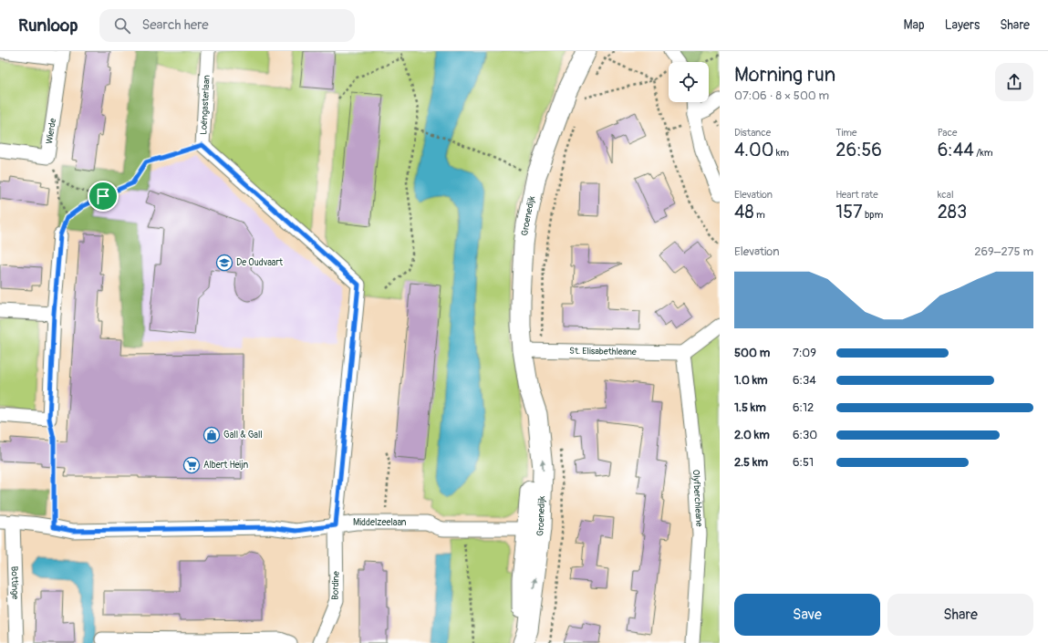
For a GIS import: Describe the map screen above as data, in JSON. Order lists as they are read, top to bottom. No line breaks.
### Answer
{"streets":{"main road":["Groenedijk"],"street":["Loëngasterlaan","Wierde","St. Elisabethleane","Olyfberchleane","Middelzeelaan","Bottinge","Bordine"]},"crossings":[["Loëngasterlaan","Middelzeelaan"],["Loëngasterlaan","Bordine"],["Groenedijk","St. Elisabethleane"],["Groenedijk","Middelzeelaan"],["St. Elisabethleane","Olyfberchleane"],["Middelzeelaan","Bottinge"],["Middelzeelaan","Bordine"]],"places":{"school or university":["De Oudvaart"],"shop":["Gall & Gall"],"supermarket":["Albert Heijn"]},"page":{"header":"Runloop","search":"Search here","nav":["Map","Layers","Share"],"heading":["Morning run","07:06 · 8 × 500 m"],"stats":[["Distance","4.00 km"],["Time","26:56"],["Pace","6:44 /km"],["Elevation","48 m"],["Heart rate","157 bpm"],["kcal","283"]],"chart":["Elevation","269–275 m"],"list":[{"name":"500 m","note":"7:09"},{"name":"1.0 km","note":"6:34"},{"name":"1.5 km","note":"6:12"},{"name":"2.0 km","note":"6:30"},{"name":"2.5 km","note":"6:51"}],"buttons":["Save","Share"]}}
